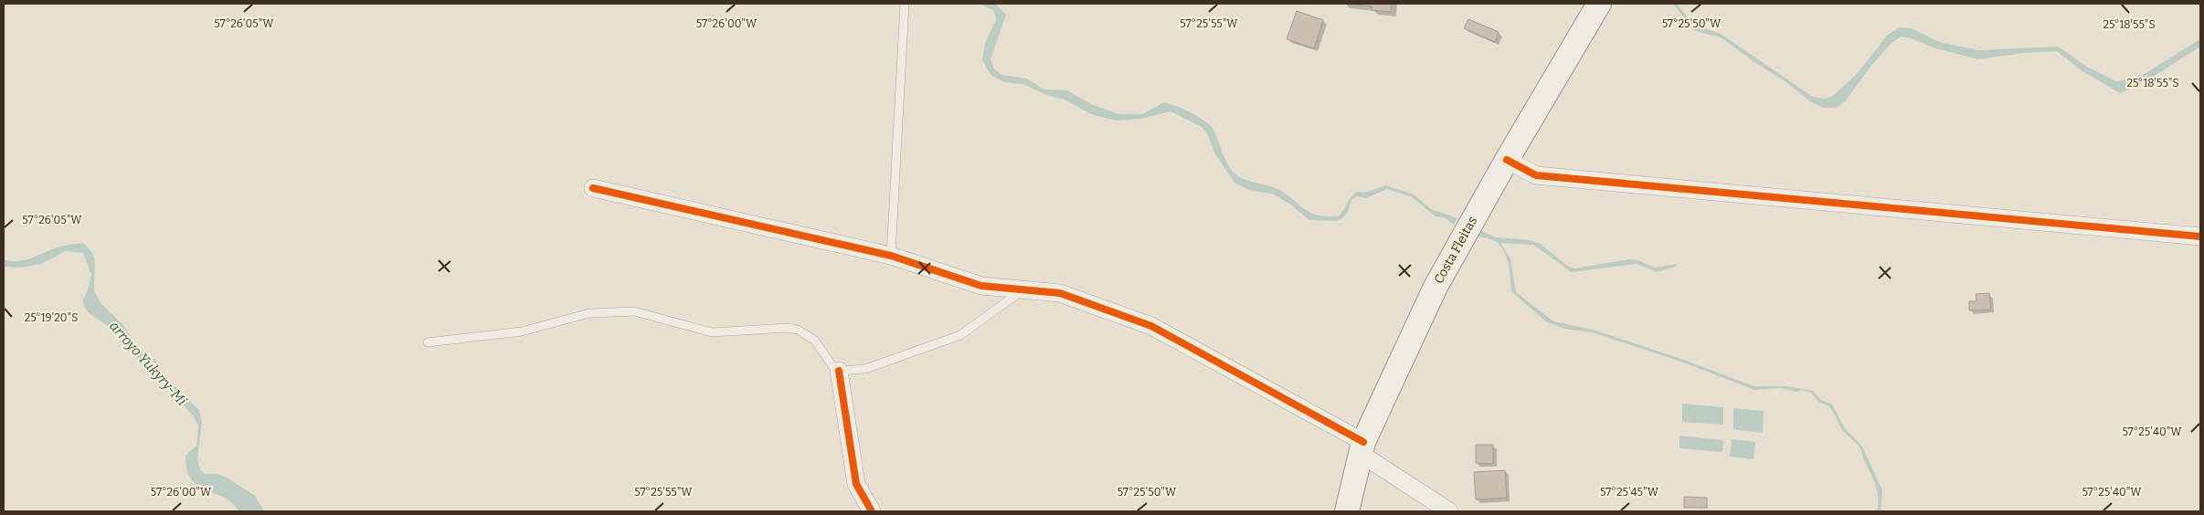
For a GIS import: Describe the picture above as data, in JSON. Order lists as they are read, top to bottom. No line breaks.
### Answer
{"streets":{"main road":["Costa Fleitas"]},"water":["arroyo Yukyry-Mi"],"coordinates":["57°25'55\"W","57°26'05\"W","57°26'00\"W","57°25'50\"W","25°18'55\"S","25°19'20\"S","57°25'40\"W","57°25'45\"W"]}
